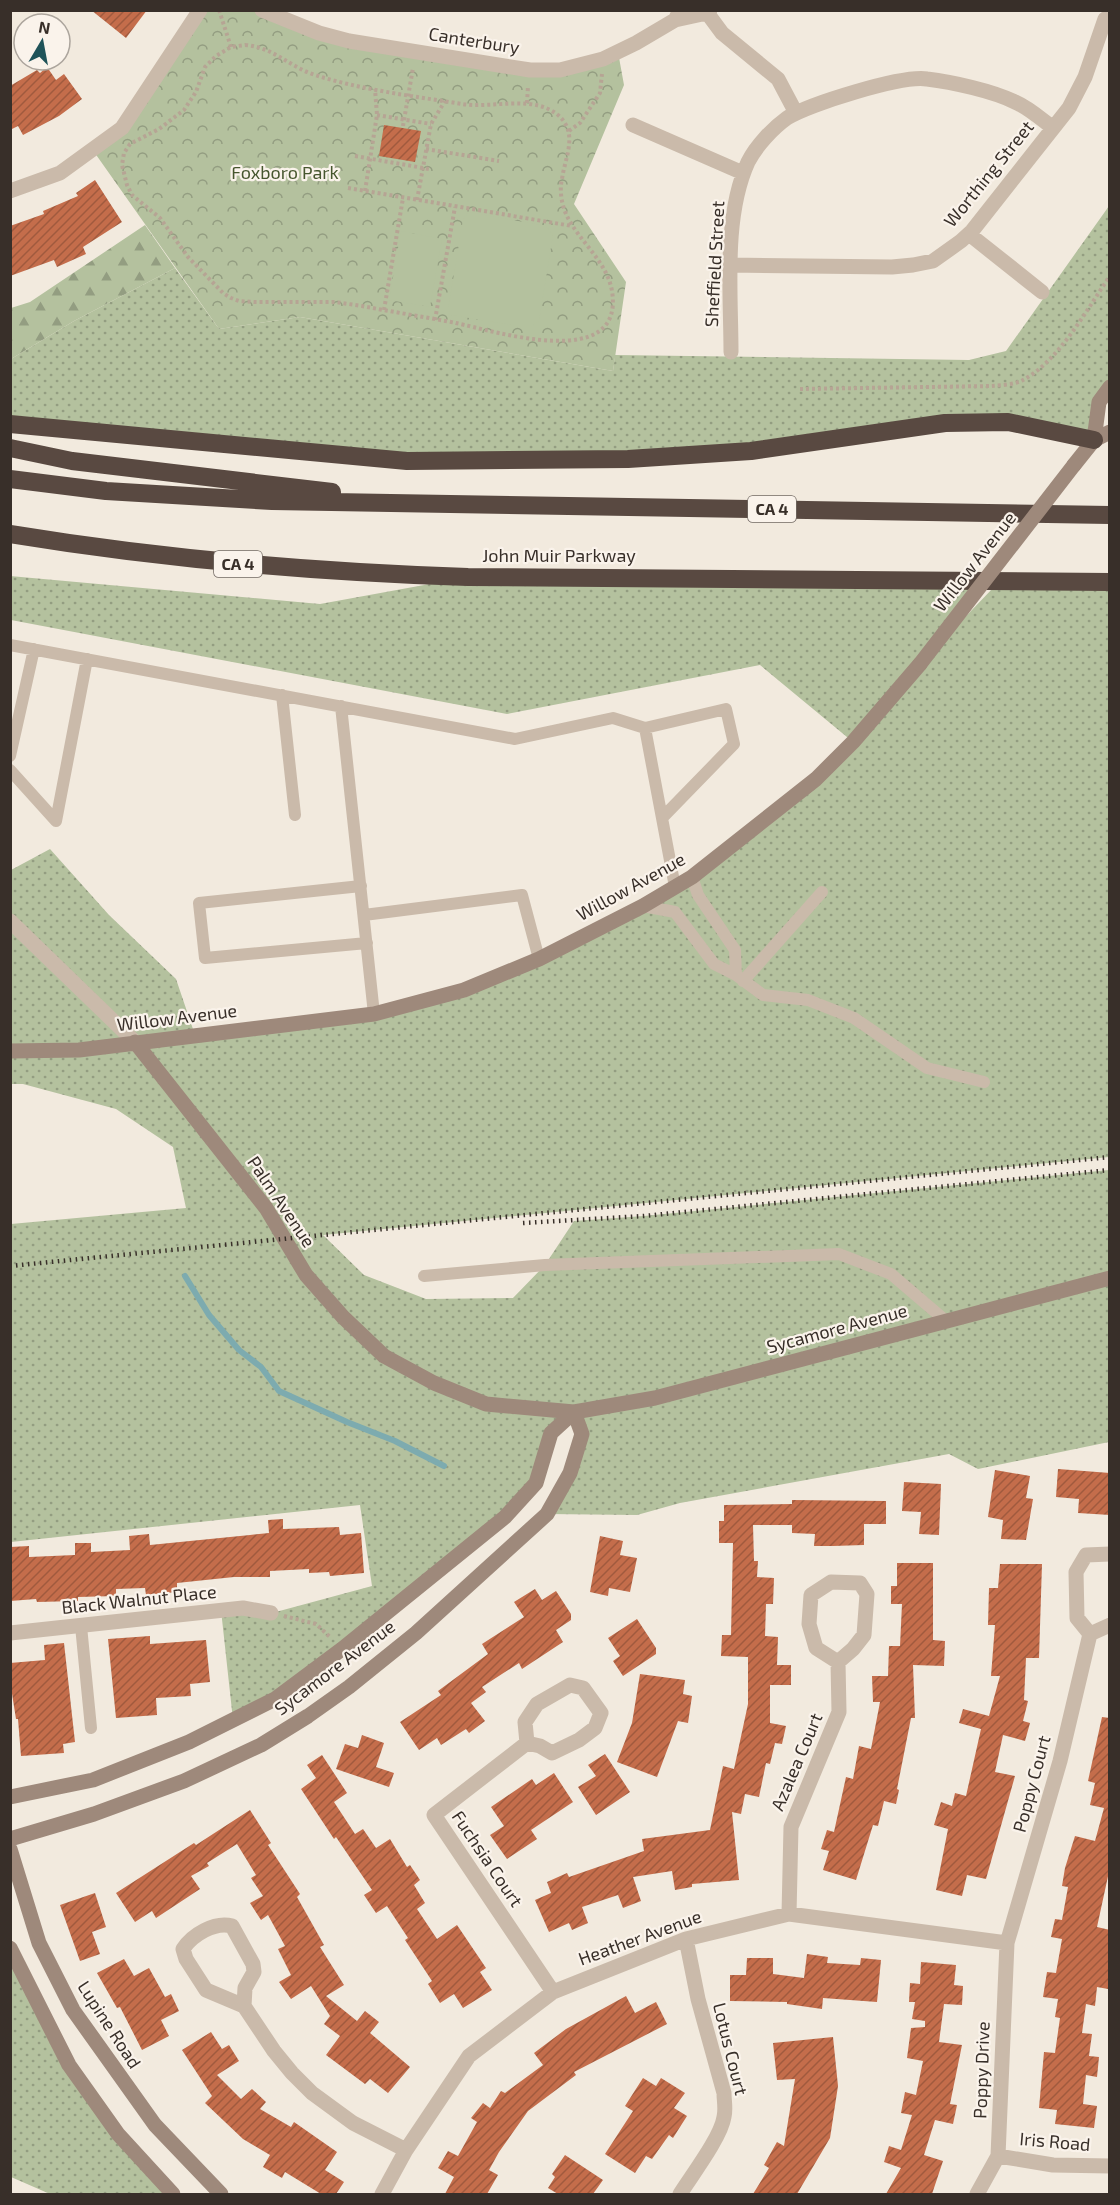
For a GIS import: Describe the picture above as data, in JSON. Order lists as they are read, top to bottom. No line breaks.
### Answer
{"streets":{"highway":["CA 4","John Muir Parkway"],"street":["Canterbury","Worthing Street","Sheffield Street","Willow Avenue","Palm Avenue","Sycamore Avenue","Black Walnut Place","Azalea Court","Poppy Court","Fuchsia Court","Heather Avenue","Lupine Road","Lotus Court","Poppy Drive","Iris Road"]},"crossings":[["Worthing Street","Sheffield Street"],["Willow Avenue","Palm Avenue"],["Palm Avenue","Sycamore Avenue"],["Azalea Court","Heather Avenue"],["Poppy Court","Heather Avenue"],["Poppy Court","Poppy Drive"],["Fuchsia Court","Heather Avenue"],["Heather Avenue","Lotus Court"],["Heather Avenue","Poppy Drive"],["Poppy Drive","Iris Road"]],"parks":["Foxboro Park"],"north":"top"}
